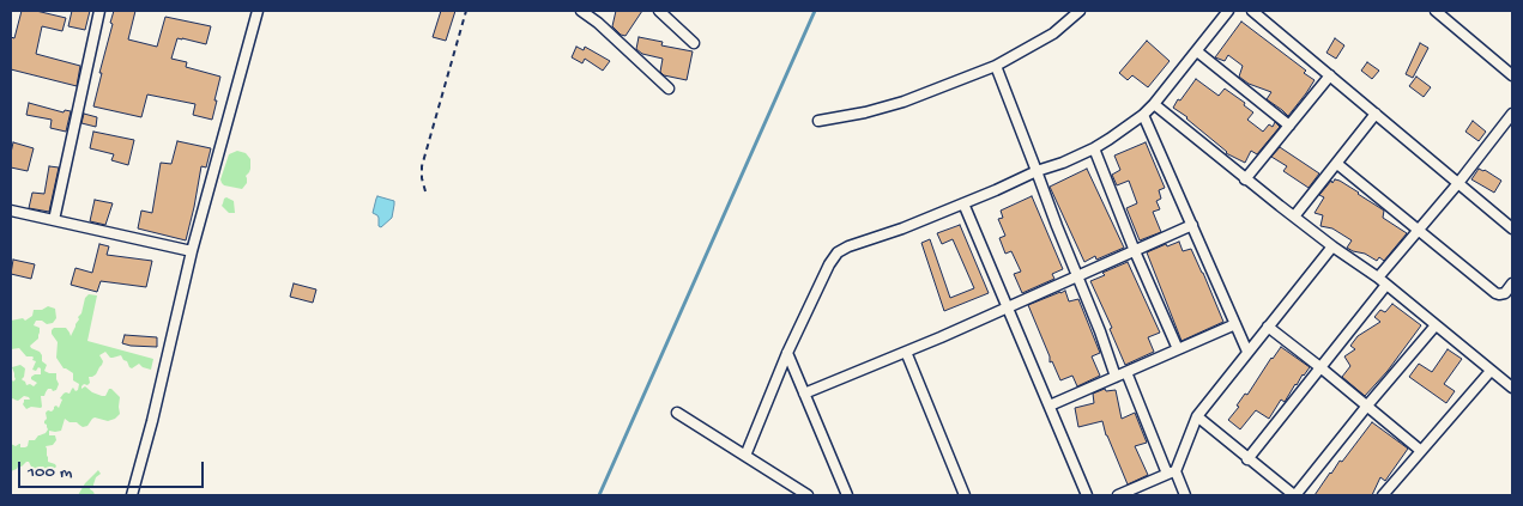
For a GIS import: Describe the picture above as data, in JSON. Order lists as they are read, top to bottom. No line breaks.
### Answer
{"scale_bar":"100 m"}
